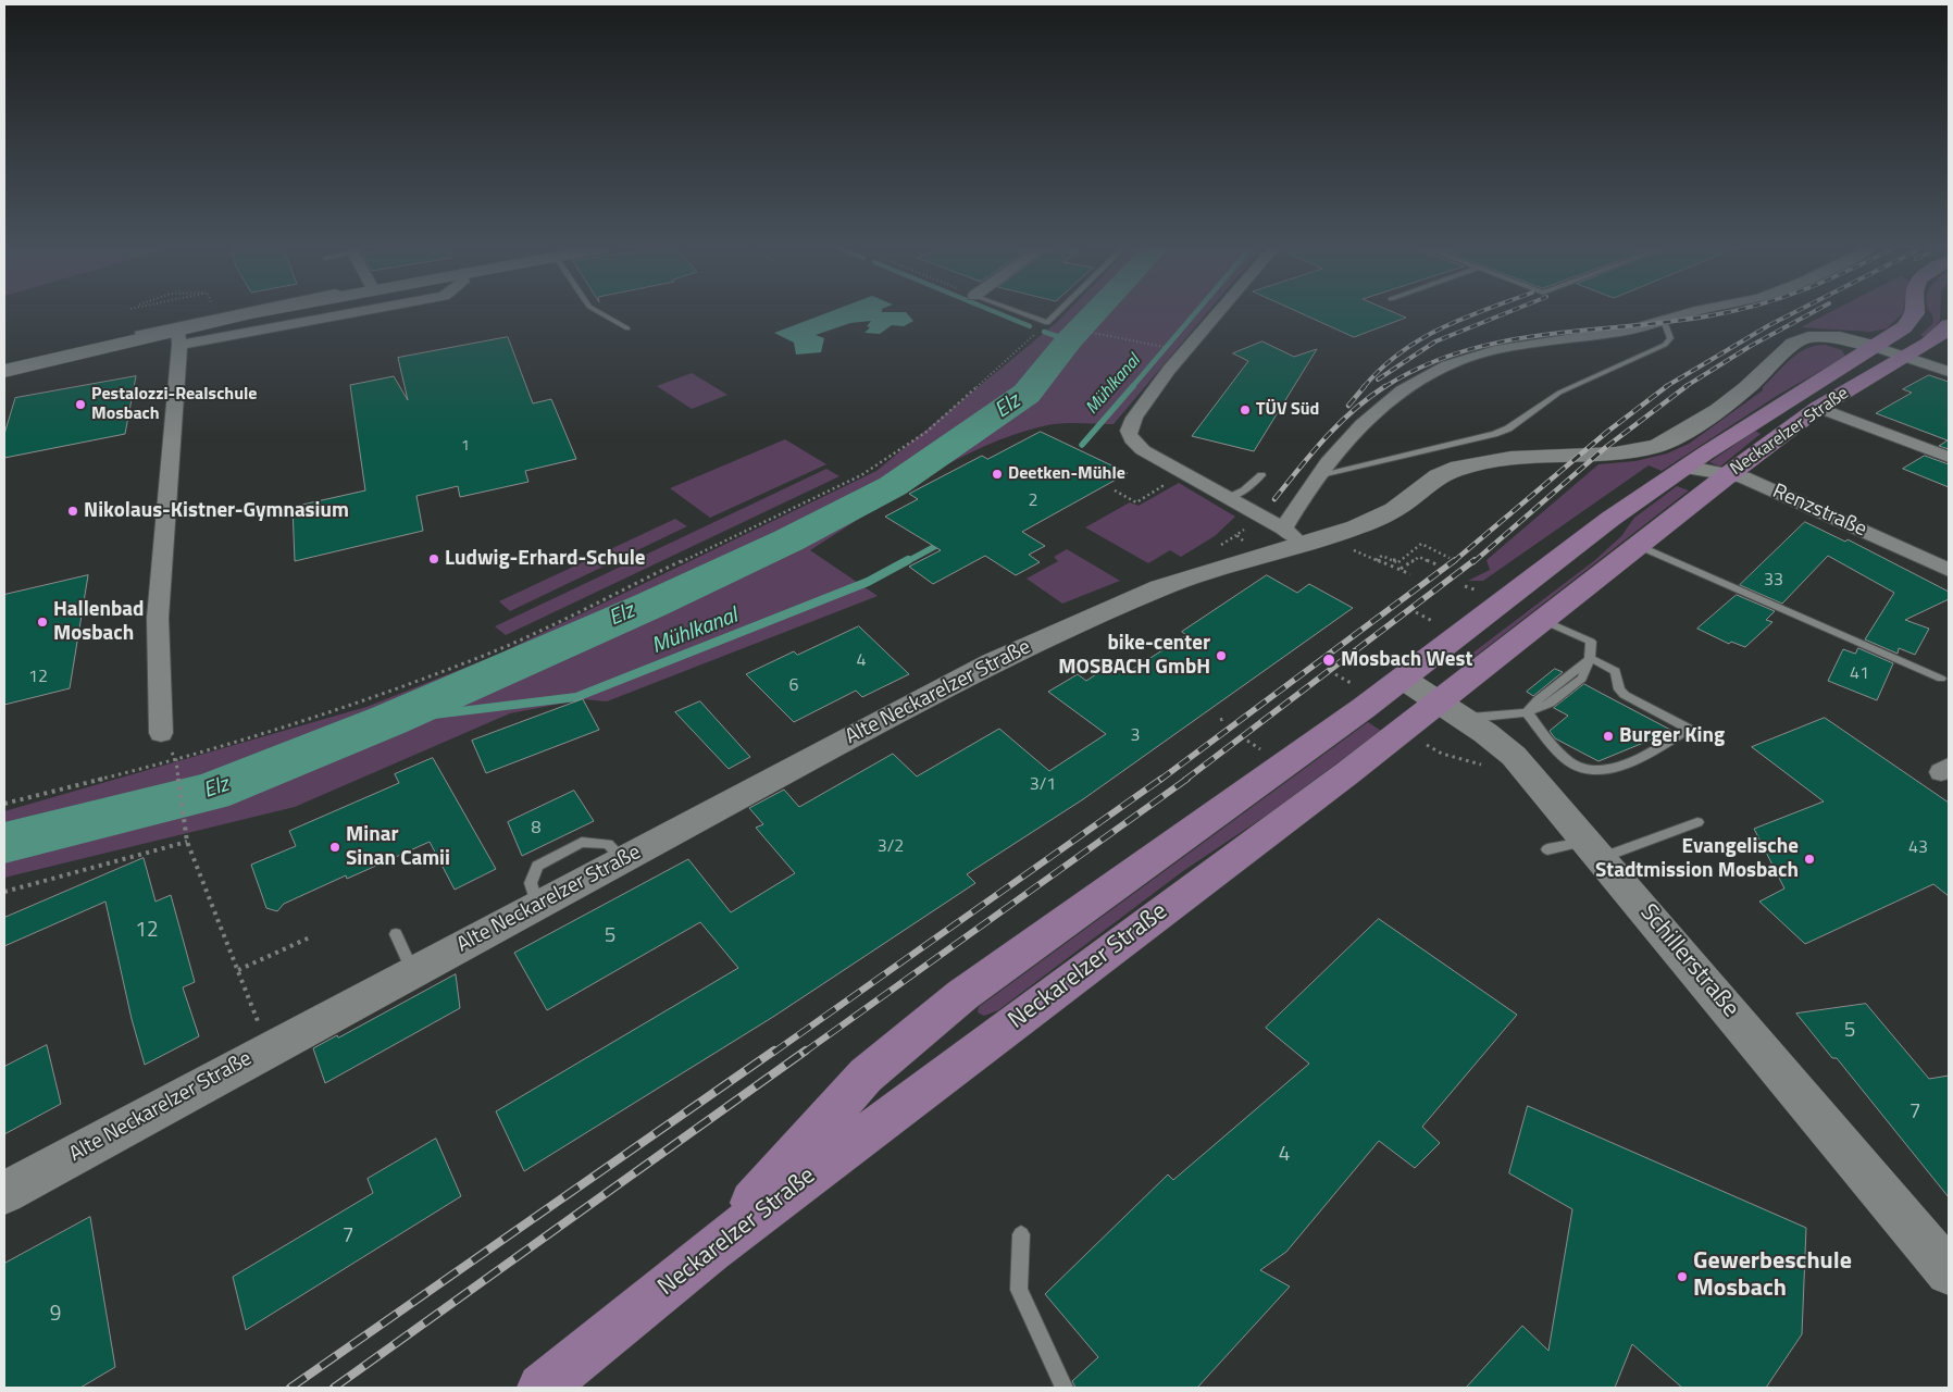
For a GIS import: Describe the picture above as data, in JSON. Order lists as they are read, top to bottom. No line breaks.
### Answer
{"streets":{"main road":["Neckarelzer Straße"],"street":["Renzstraße","Alte Neckarelzer Straße","Schillerstraße"]},"crossings":[["Neckarelzer Straße","Renzstraße"],["Neckarelzer Straße","Alte Neckarelzer Straße"],["Neckarelzer Straße","Schillerstraße"]],"water":["Mühlkanal","Elz"],"places":["Pestalozzi-Realschule Mosbach","TÜV Süd","Deetken-Mühle","Nikolaus-Kistner-Gymnasium","Ludwig-Erhard-Schule","Hallenbad Mosbach","bike-center MOSBACH GmbH","Mosbach West","Burger King","Minar Sinan Camii","Evangelische Stadtmission Mosbach","Gewerbeschule Mosbach"],"house_numbers":["1","2","33","4","41","12","6","3","3/1","8","3/2","43","12","5","5","7","4","7","9"]}
